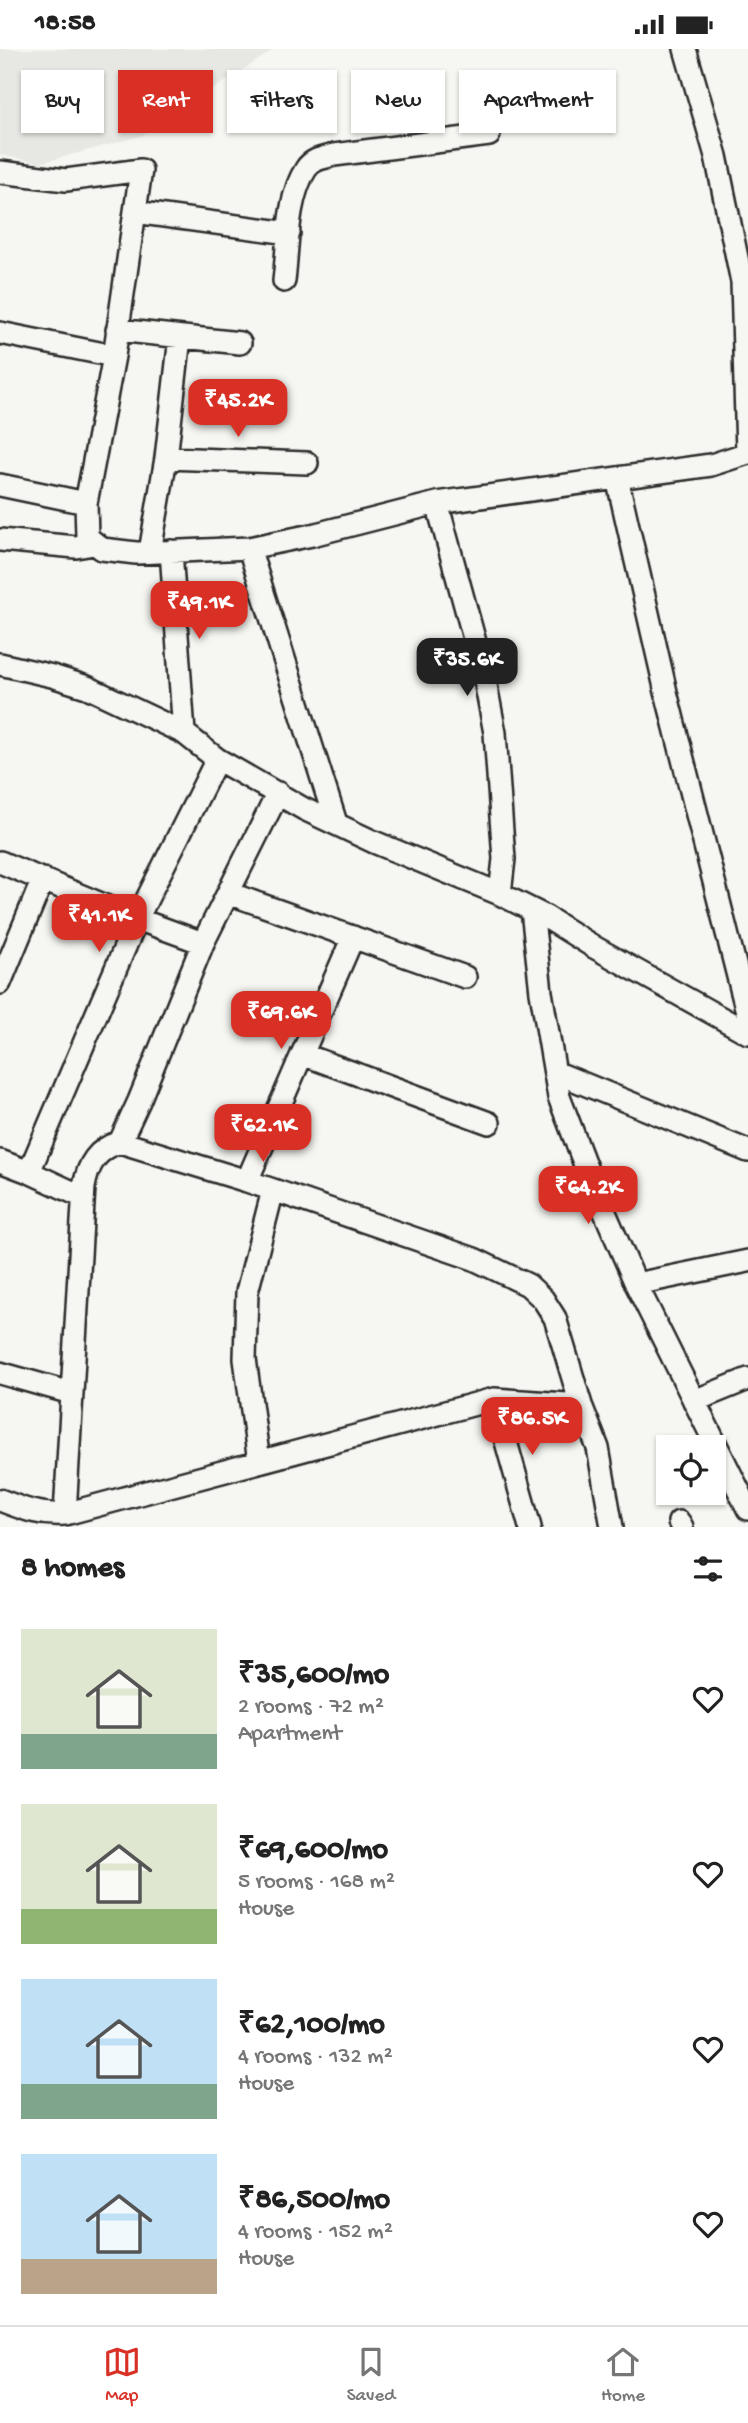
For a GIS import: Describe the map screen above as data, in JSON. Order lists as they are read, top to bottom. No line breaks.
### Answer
{"page":{"status":"18:58","chip":["Buy","Rent","Filters","New","Apartment"],"price":["₹45.2K","₹49.1K","₹35.6K","₹41.1K","₹69.6K","₹62.1K","₹64.2K","₹86.5K"],"heading":"8 homes","list":[{"name":"₹35,600/mo","note":"2 rooms · 72 m² · Apartment"},{"name":"₹69,600/mo","note":"5 rooms · 168 m² · House"},{"name":"₹62,100/mo","note":"4 rooms · 132 m² · House"},{"name":"₹86,500/mo","note":"4 rooms · 152 m² · House"}],"tabs":["Map","Saved","Home"]}}
